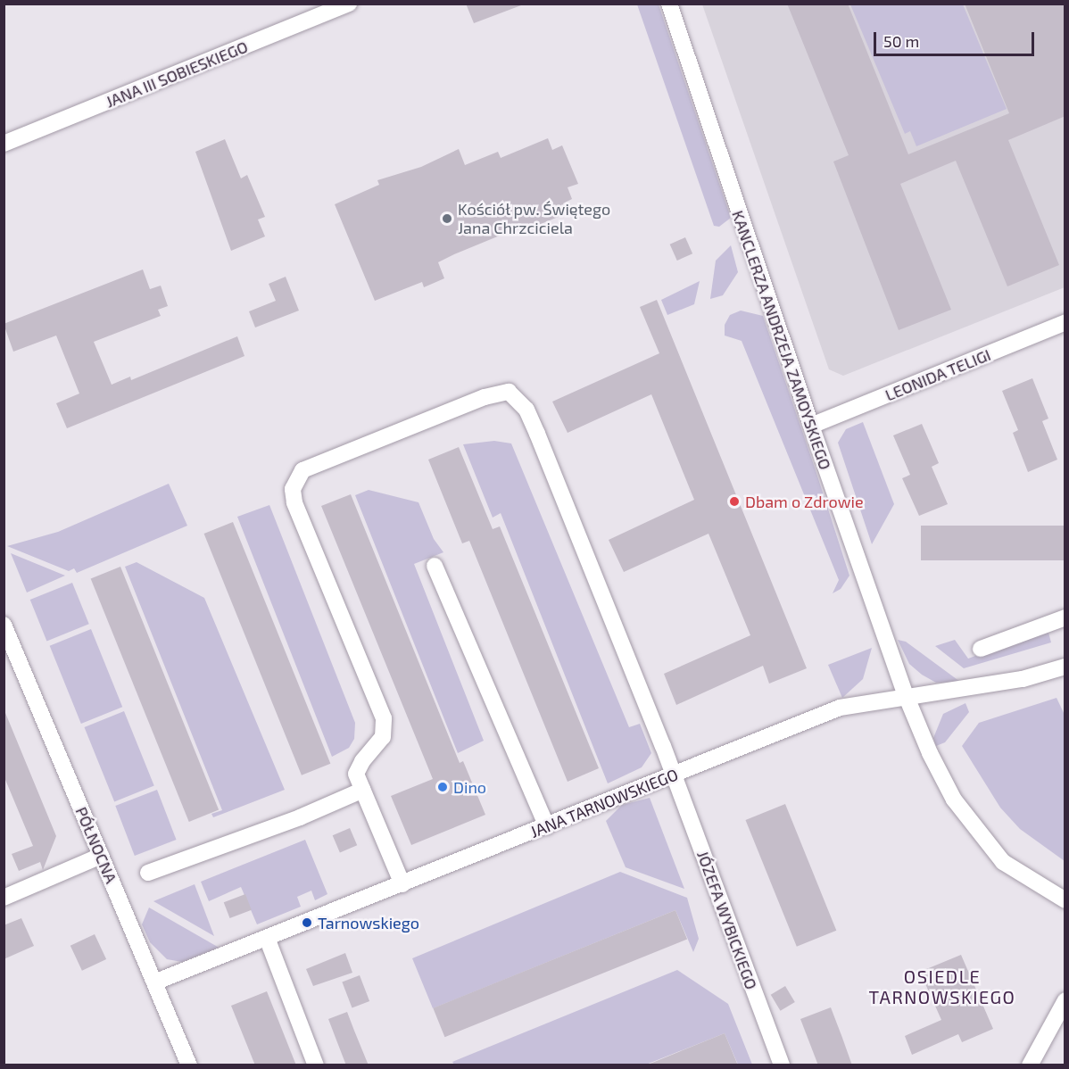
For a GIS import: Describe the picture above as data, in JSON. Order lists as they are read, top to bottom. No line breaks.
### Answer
{"streets":{"street":["JANA III SOBIESKIEGO","KANCLERZA ANDRZEJA ZAMOYSKIEGO","LEONIDA TELIGI","JANA TARNOWSKIEGO","PÓŁNOCNA","JÓZEFA WYBICKIEGO"]},"crossings":[["KANCLERZA ANDRZEJA ZAMOYSKIEGO","LEONIDA TELIGI"],["KANCLERZA ANDRZEJA ZAMOYSKIEGO","JANA TARNOWSKIEGO"],["JANA TARNOWSKIEGO","PÓŁNOCNA"],["JANA TARNOWSKIEGO","JÓZEFA WYBICKIEGO"]],"districts":["OSIEDLE TARNOWSKIEGO"],"places":["Kościół pw. Świętego Jana Chrzciciela","Dbam o Zdrowie","Dino","Tarnowskiego"],"scale_bar":"50 m"}
